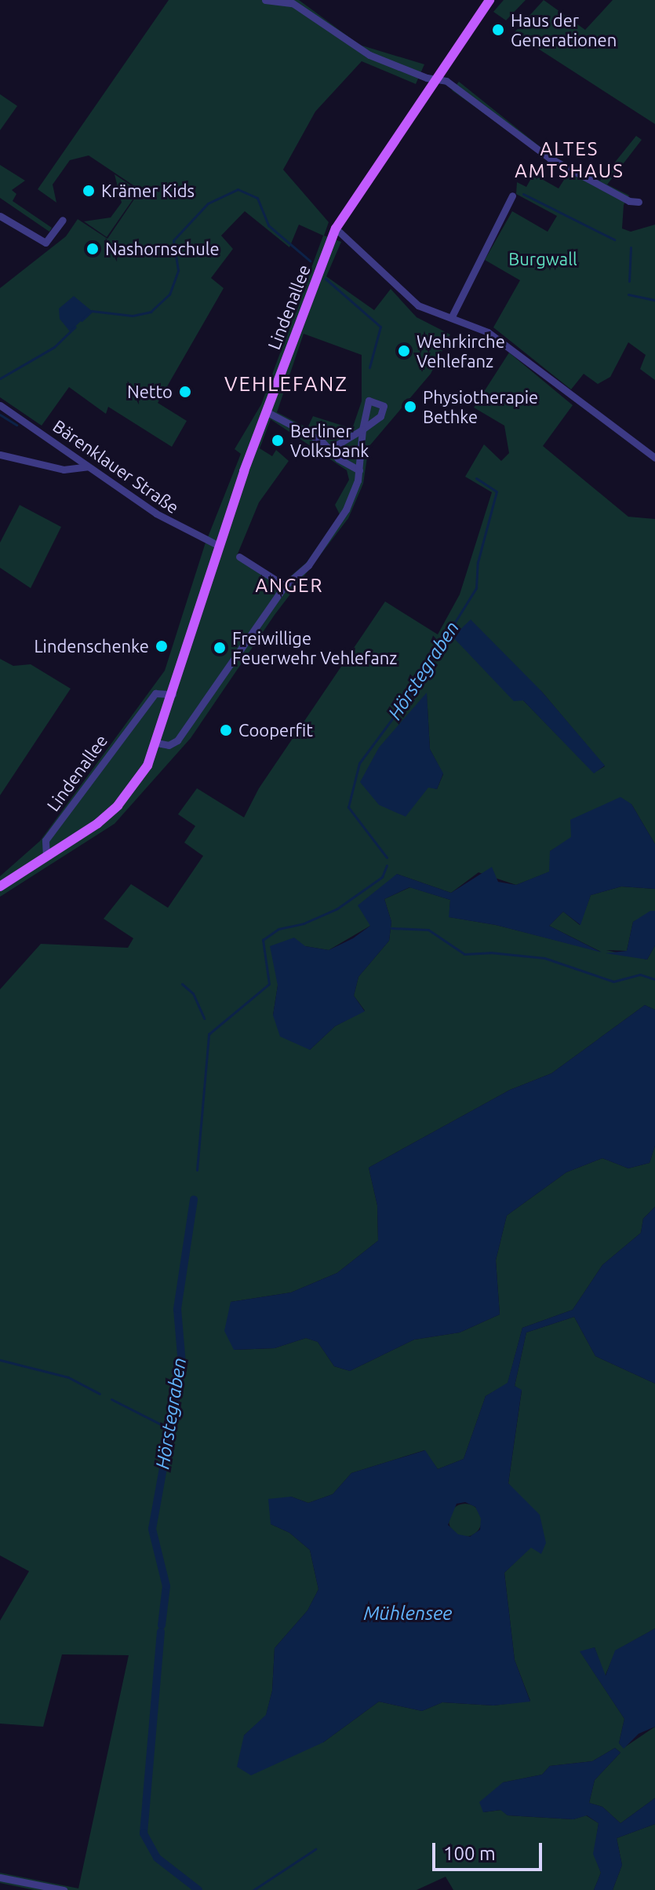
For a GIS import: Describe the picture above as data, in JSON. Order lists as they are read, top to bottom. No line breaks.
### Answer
{"streets":{"main road":["Lindenallee"],"street":["Bärenklauer Straße"]},"crossings":[["Lindenallee","Bärenklauer Straße"]],"districts":["ALTES AMTSHAUS","VEHLEFANZ","ANGER"],"water":["Hörstegraben","Mühlensee"],"parks":["Burgwall"],"places":["Haus der Generationen","Krämer Kids","Nashornschule","Wehrkirche Vehlefanz","Netto","Physiotherapie Bethke","Berliner Volksbank","Lindenschenke","Freiwillige Feuerwehr Vehlefanz","Cooperfit"],"scale_bar":"100 m"}
